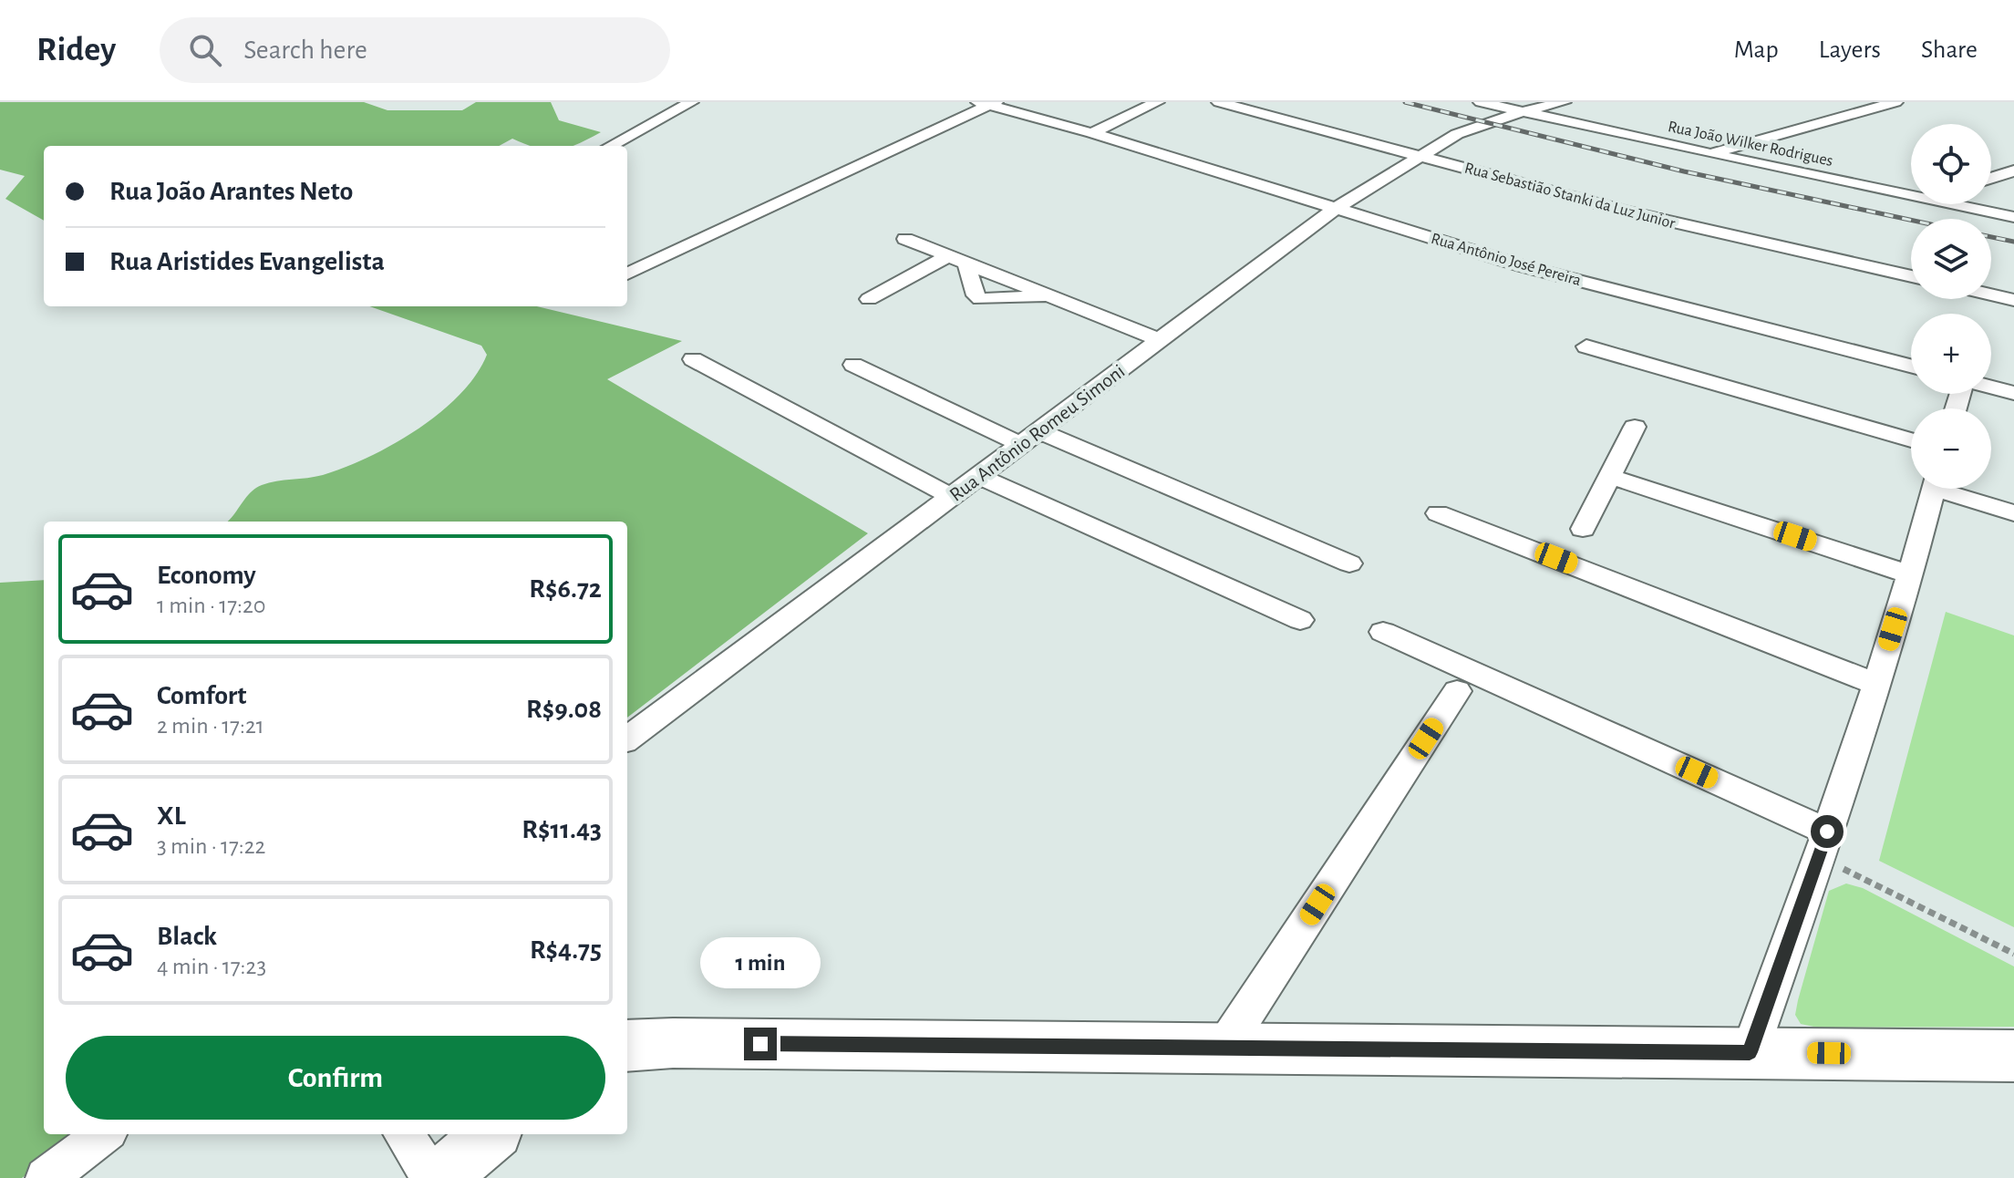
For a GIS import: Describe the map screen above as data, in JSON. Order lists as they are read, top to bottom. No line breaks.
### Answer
{"streets":{"street":["Rua João Wilker Rodrigues","Rua Sebastião Stanki da Luz Junior","Rua Antônio José Pereira","Rua Antônio Romeu Simoni"]},"crossings":[["Rua João Wilker Rodrigues","Rua Antônio Romeu Simoni"],["Rua Sebastião Stanki da Luz Junior","Rua Antônio Romeu Simoni"],["Rua Antônio José Pereira","Rua Antônio Romeu Simoni"]],"page":{"header":"Ridey","search":"Search here","nav":["Map","Layers","Share"],"map_buttons":["+","−"],"banner":["Rua João Arantes Neto","Rua Aristides Evangelista"],"list":[{"name":"Economy","note":"1 min · 17:20","value":"R$6.72"},{"name":"Comfort","note":"2 min · 17:21","value":"R$9.08"},{"name":"XL","note":"3 min · 17:22","value":"R$11.43"},{"name":"Black","note":"4 min · 17:23","value":"R$4.75"}],"bubble":"1 min","buttons":"Confirm"}}
